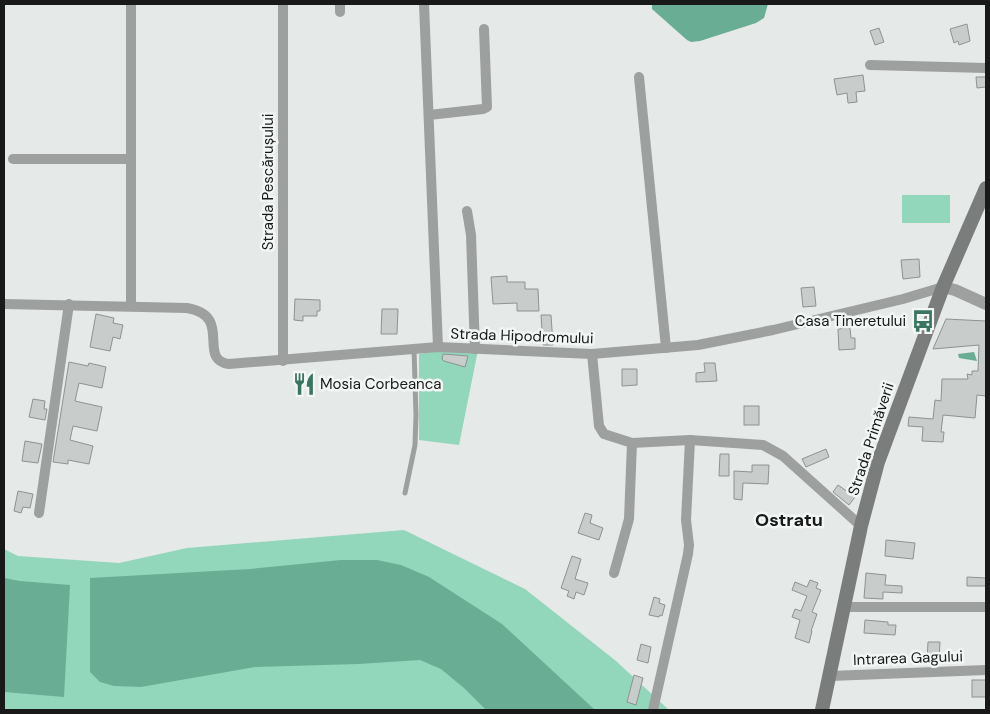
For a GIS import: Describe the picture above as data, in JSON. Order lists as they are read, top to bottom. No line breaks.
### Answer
{"streets":{"main road":["Strada Primăverii"],"street":["Strada Pescărușului","Strada Hipodromului","Intrarea Gagului"]},"crossings":[["Strada Pescărușului","Strada Hipodromului"],["Strada Hipodromului","Strada Primăverii"],["Strada Primăverii","Intrarea Gagului"]],"districts":["Ostratu"],"places":{"bus stop":["Casa Tineretului"],"restaurant":["Mosia Corbeanca"]}}
